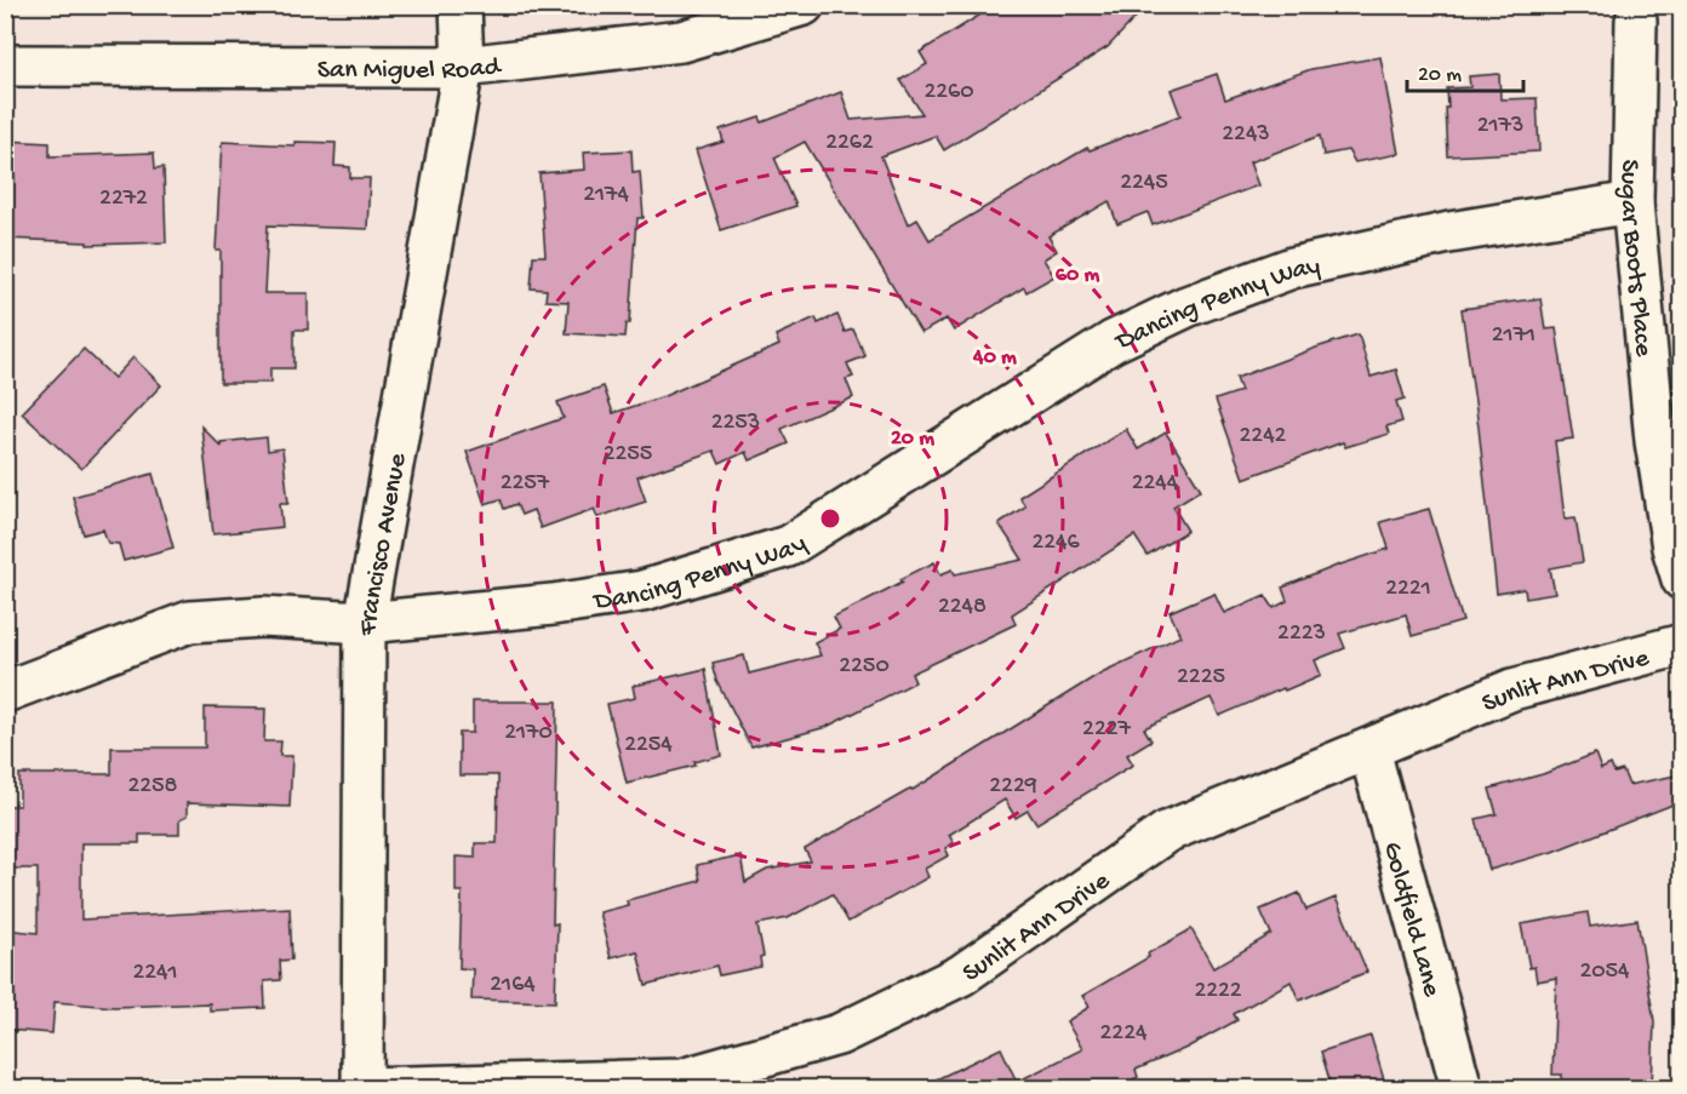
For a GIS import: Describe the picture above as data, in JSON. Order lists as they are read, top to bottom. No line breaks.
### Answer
{"streets":{"street":["San Miguel Road","Sugar Boots Place","Dancing Penny Way","Francisco Avenue","Sunlit Ann Drive","Goldfield Lane"]},"crossings":[["San Miguel Road","Francisco Avenue"],["Sugar Boots Place","Dancing Penny Way"],["Dancing Penny Way","Francisco Avenue"],["Francisco Avenue","Sunlit Ann Drive"],["Sunlit Ann Drive","Goldfield Lane"]],"house_numbers":["2260","2173","2243","2262","2245","2174","2272","2171","2253","2242","2255","2257","2244","2246","2221","2248","2223","2250","2225","2227","2170","2254","2258","2229","2054","2241","2164","2222","2224"],"scale_bar":"20 m","rings":["60 m","40 m","20 m"]}
